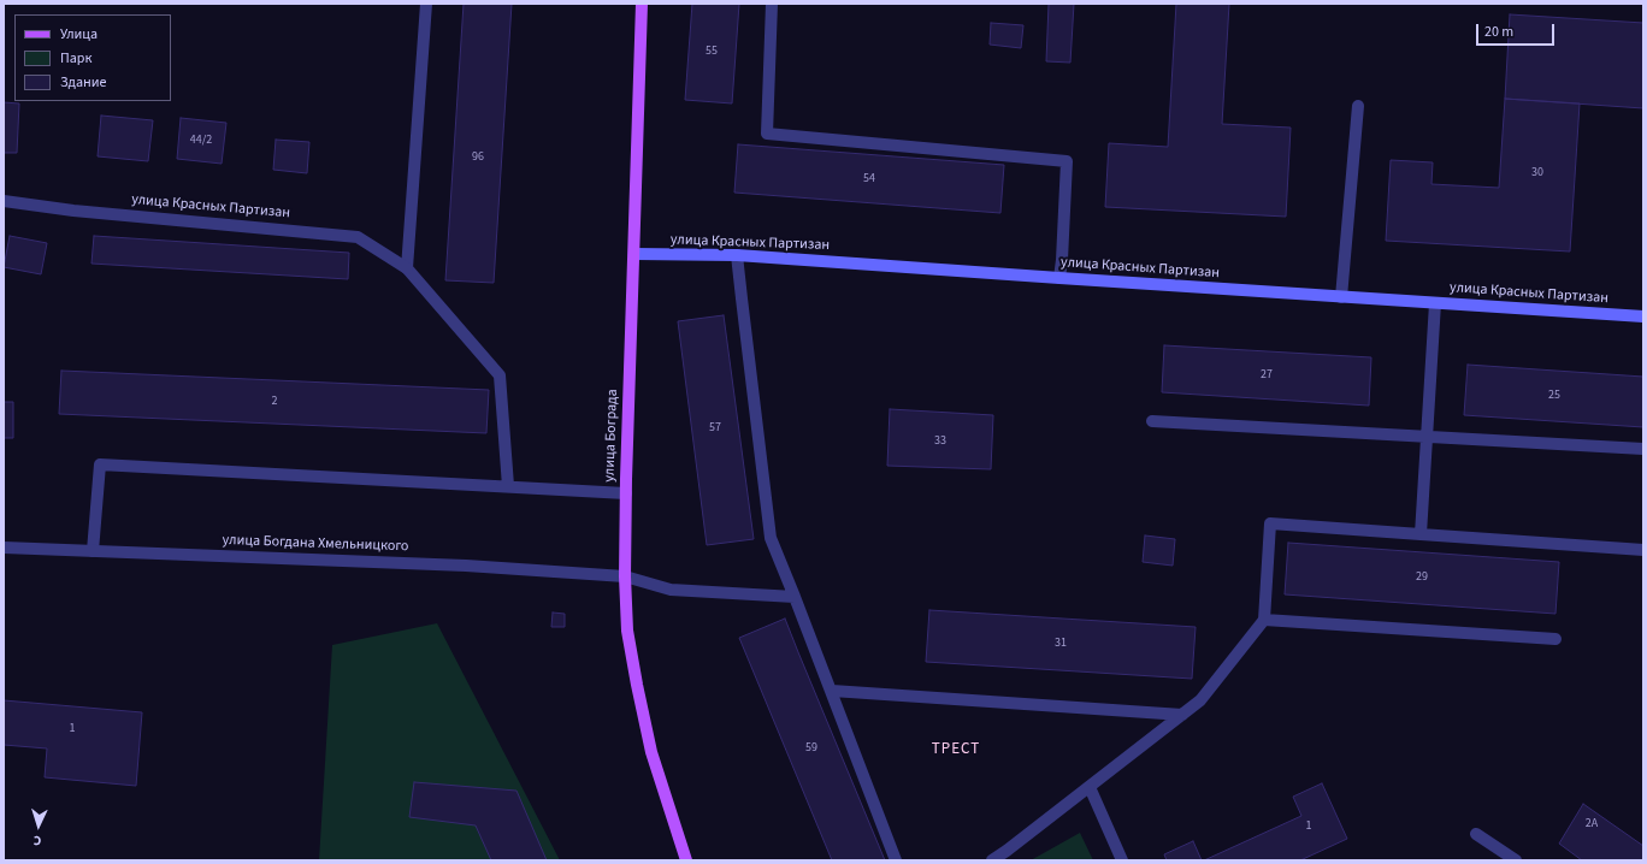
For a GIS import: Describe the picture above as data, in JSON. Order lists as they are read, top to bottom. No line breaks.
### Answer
{"streets":{"main road":["улица Красных Партизан","улица Бограда"],"street":["улица Богдана Хмельницкого"]},"crossings":[["улица Красных Партизан","улица Бограда"],["улица Бограда","улица Богдана Хмельницкого"]],"districts":["ТРЕСТ"],"house_numbers":["55","44/2","96","30","54","27","25","2","57","33","29","31","1","59","2А","1"],"legend":["Улица","Парк","Здание"],"scale_bar":"20 m","north":"bottom"}
